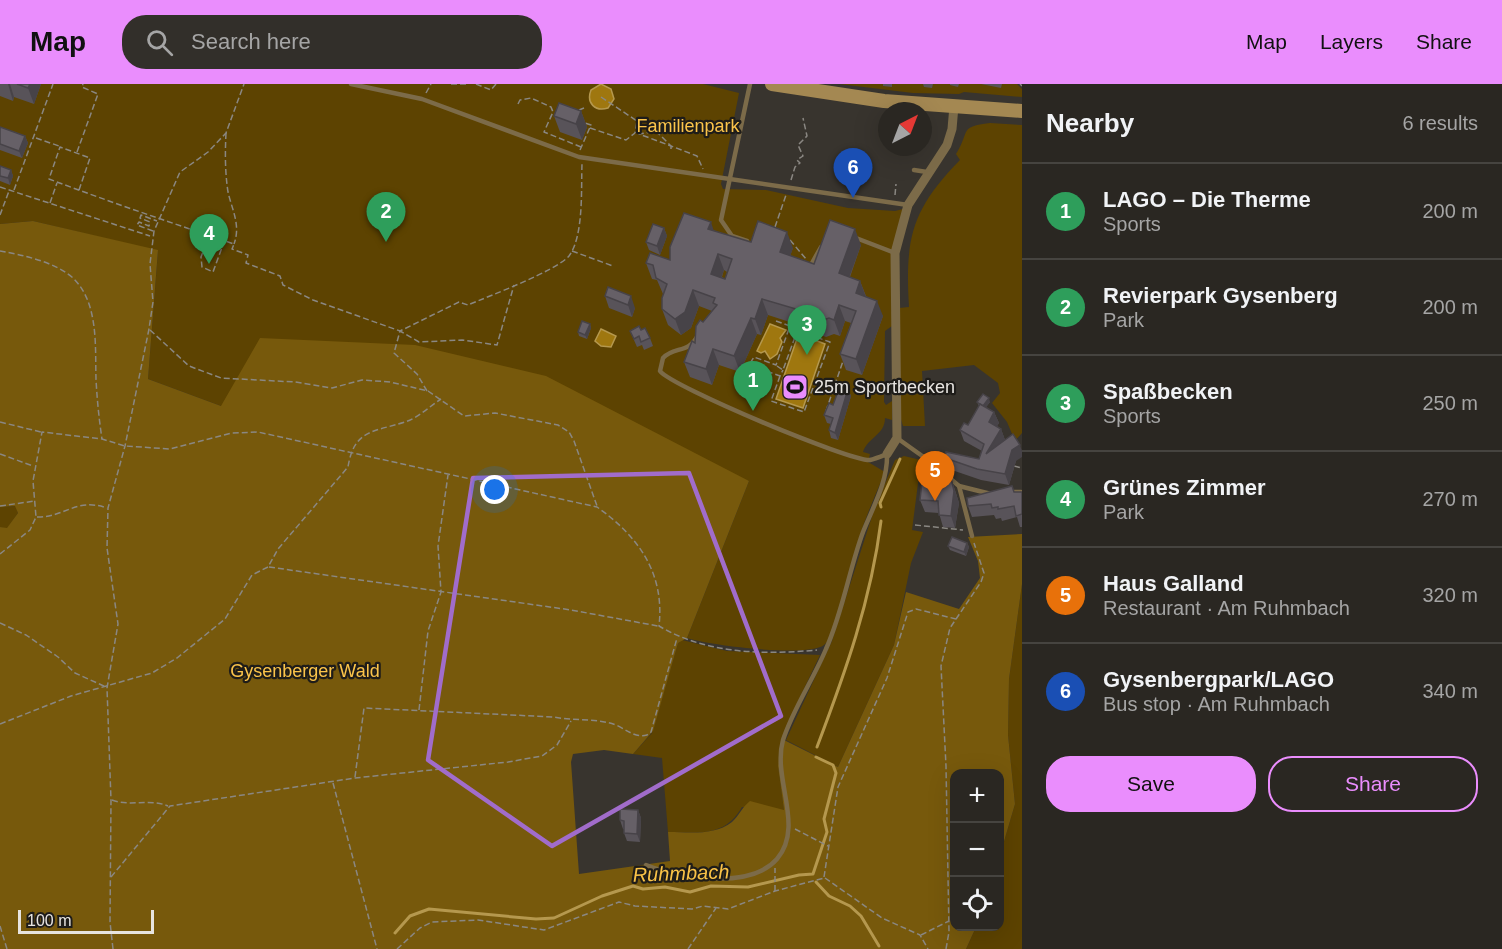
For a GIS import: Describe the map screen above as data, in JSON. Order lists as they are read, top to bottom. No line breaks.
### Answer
{"water":["Ruhmbach"],"parks":["Familienpark","Gysenberger Wald"],"places":{"sports":["25m Sportbecken"]},"scale_bar":"100 m","north":"top right","page":{"header":"Map","search":"Search here","nav":["Map","Layers","Share"],"heading":["Nearby","6 results"],"pins":["6","2","4","3","1","5"],"list":[{"mark":"1","name":"LAGO – Die Therme","note":"Sports","value":"200 m"},{"mark":"2","name":"Revierpark Gysenberg","note":"Park","value":"200 m"},{"mark":"3","name":"Spaßbecken","note":"Sports","value":"250 m"},{"mark":"4","name":"Grünes Zimmer","note":"Park","value":"270 m"},{"mark":"5","name":"Haus Galland","note":"Restaurant · Am Ruhmbach","value":"320 m"},{"mark":"6","name":"Gysenbergpark/LAGO","note":"Bus stop · Am Ruhmbach","value":"340 m"}],"buttons":["Save","Share"],"map_buttons":["+","−"],"scale":"100 m"}}
